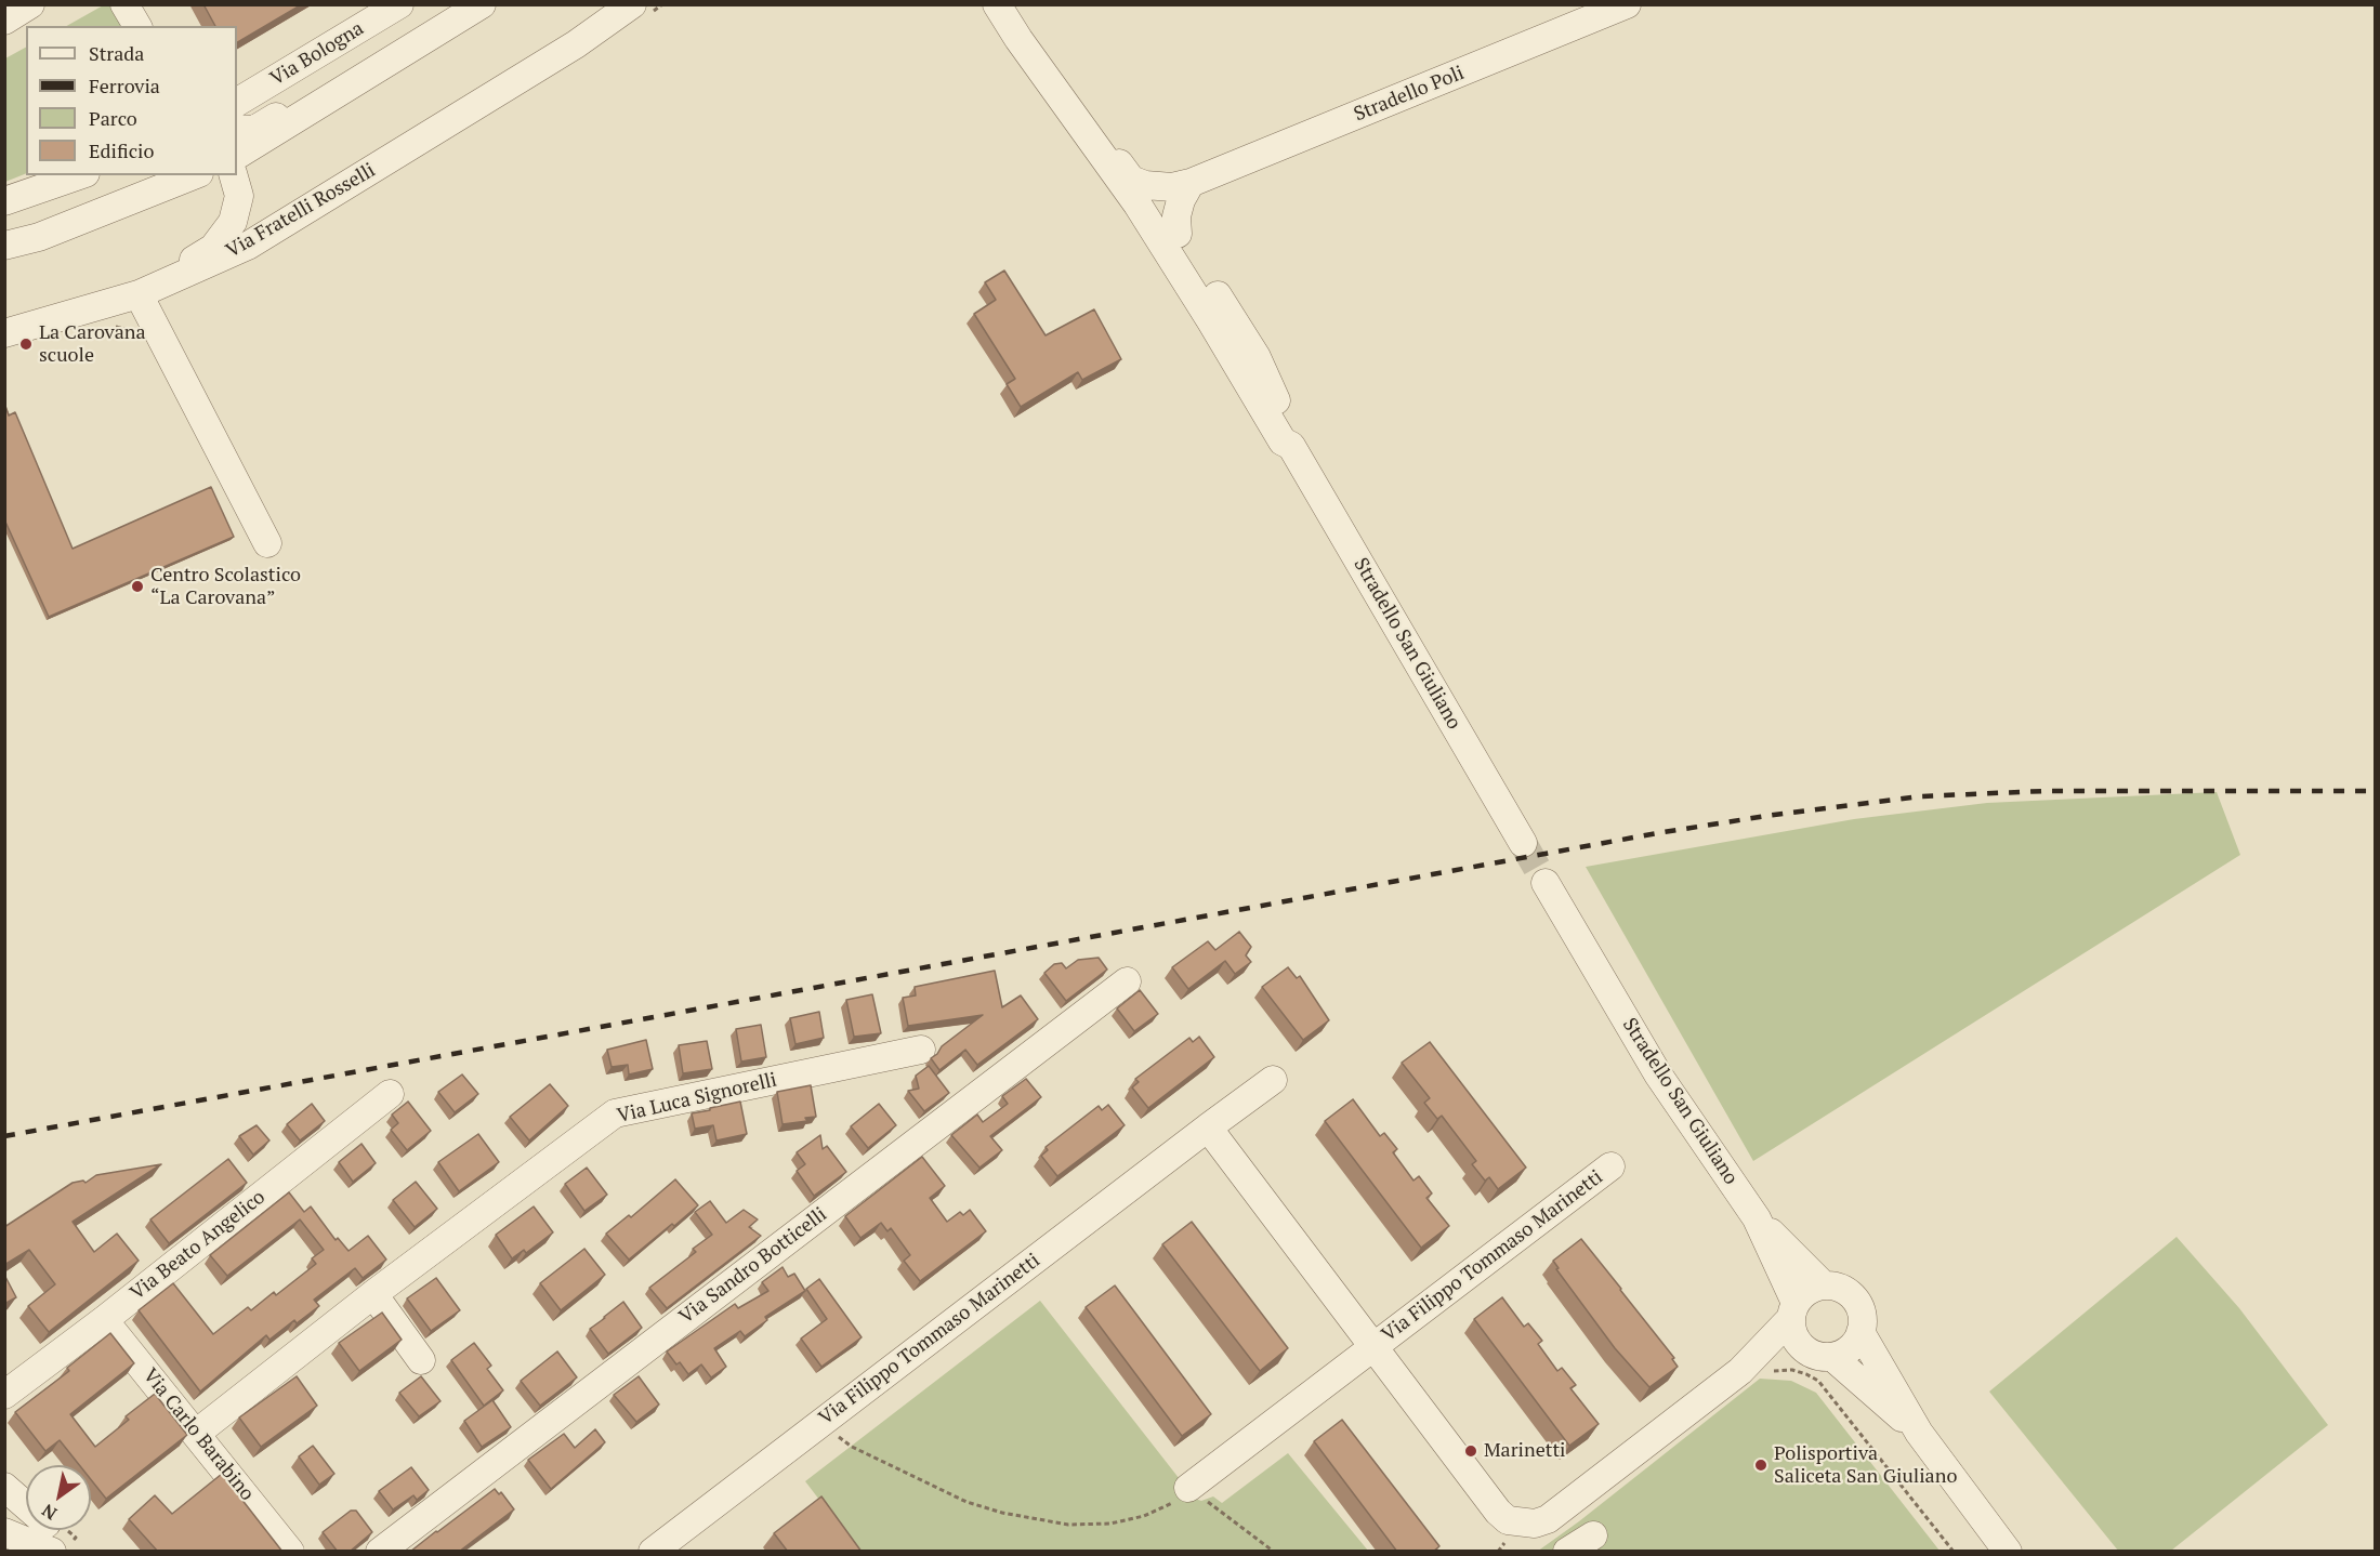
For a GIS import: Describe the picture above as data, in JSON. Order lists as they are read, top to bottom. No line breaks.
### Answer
{"streets":{"street":["Via Bologna","Stradello Poli","Via Fratelli Rosselli","Stradello San Giuliano","Via Luca Signorelli","Via Beato Angelico","Via Filippo Tommaso Marinetti","Via Sandro Botticelli","Via Carlo Barabino"]},"crossings":[["Stradello Poli","Stradello San Giuliano"],["Stradello San Giuliano","Via Filippo Tommaso Marinetti"],["Via Luca Signorelli","Via Carlo Barabino"],["Via Beato Angelico","Via Carlo Barabino"]],"places":["La Carovana scuole","Centro Scolastico “La Carovana”","Marinetti","Polisportiva Saliceta San Giuliano"],"legend":["Strada","Ferrovia","Parco","Edificio"],"north":"bottom left"}
